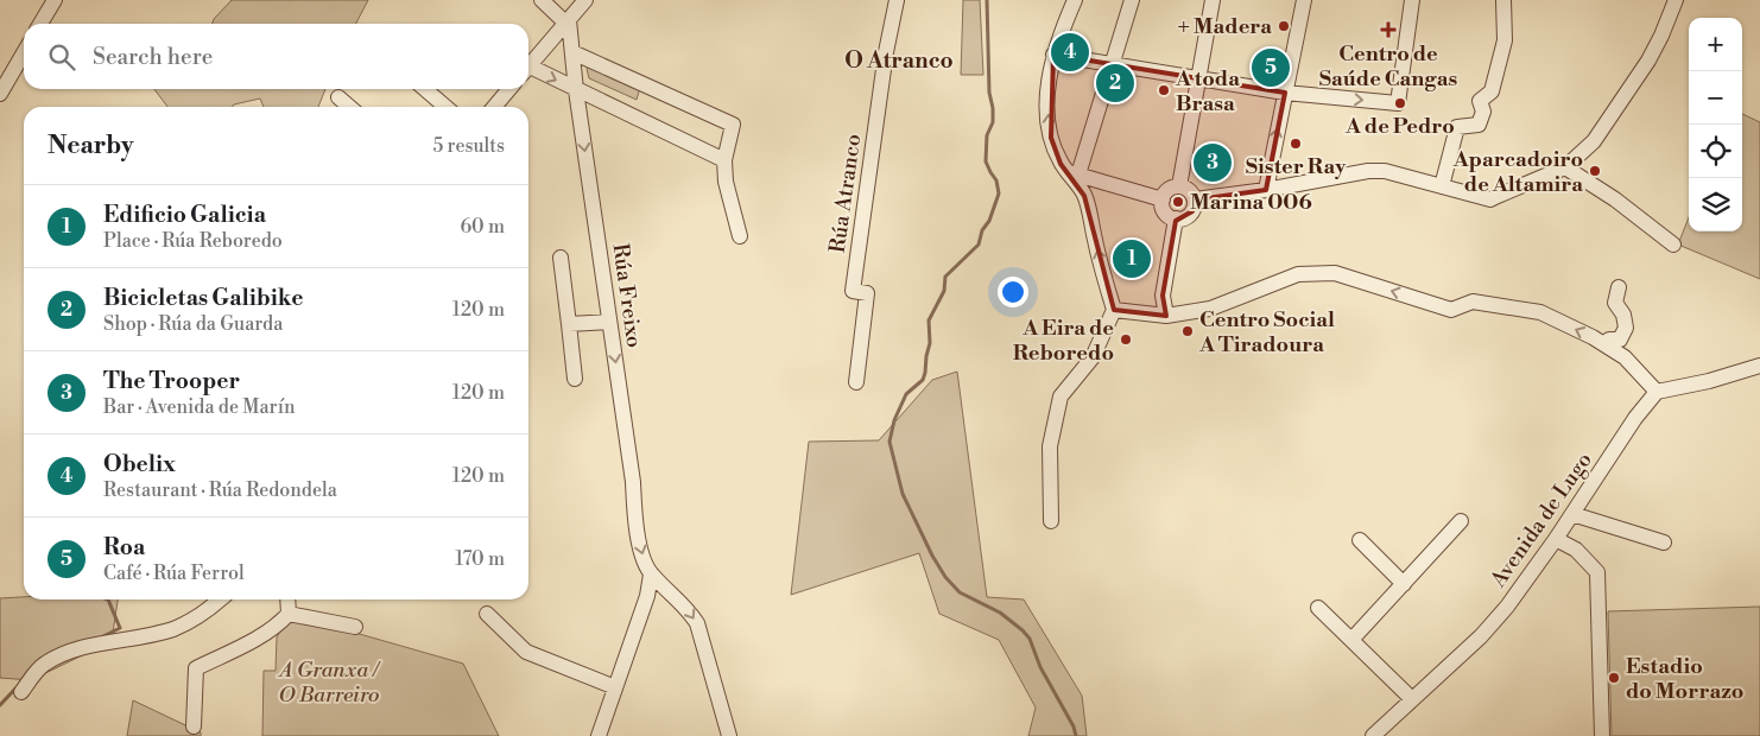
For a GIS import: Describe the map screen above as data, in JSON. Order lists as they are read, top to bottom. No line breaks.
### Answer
{"streets":{"street":["Rúa Atranco","Rúa Freixo","Avenida de Lugo"]},"one_way":["Rúa Freixo"],"districts":["O Atranco"],"parks":["A Granxa / O Barreiro"],"places":{"other":["+ Madera","A toda Brasa","A de Pedro","Sister Ray","Aparcadoiro de Altamira","Marina 006","Centro Social A Tiradoura","A Eira de Reboredo","Estadio do Morrazo"],"health":["Centro de Saúde Cangas"]},"page":{"map_buttons":["+","−"],"search":"Search here","pins":["4","5","2","3","1"],"heading":["Nearby","5 results"],"list":[{"mark":"1","name":"Edificio Galicia","note":"Place · Rúa Reboredo","value":"60 m"},{"mark":"2","name":"Bicicletas Galibike","note":"Shop · Rúa da Guarda","value":"120 m"},{"mark":"3","name":"The Trooper","note":"Bar · Avenida de Marín","value":"120 m"},{"mark":"4","name":"Obelix","note":"Restaurant · Rúa Redondela","value":"120 m"},{"mark":"5","name":"Roa","note":"Café · Rúa Ferrol","value":"170 m"}]}}
